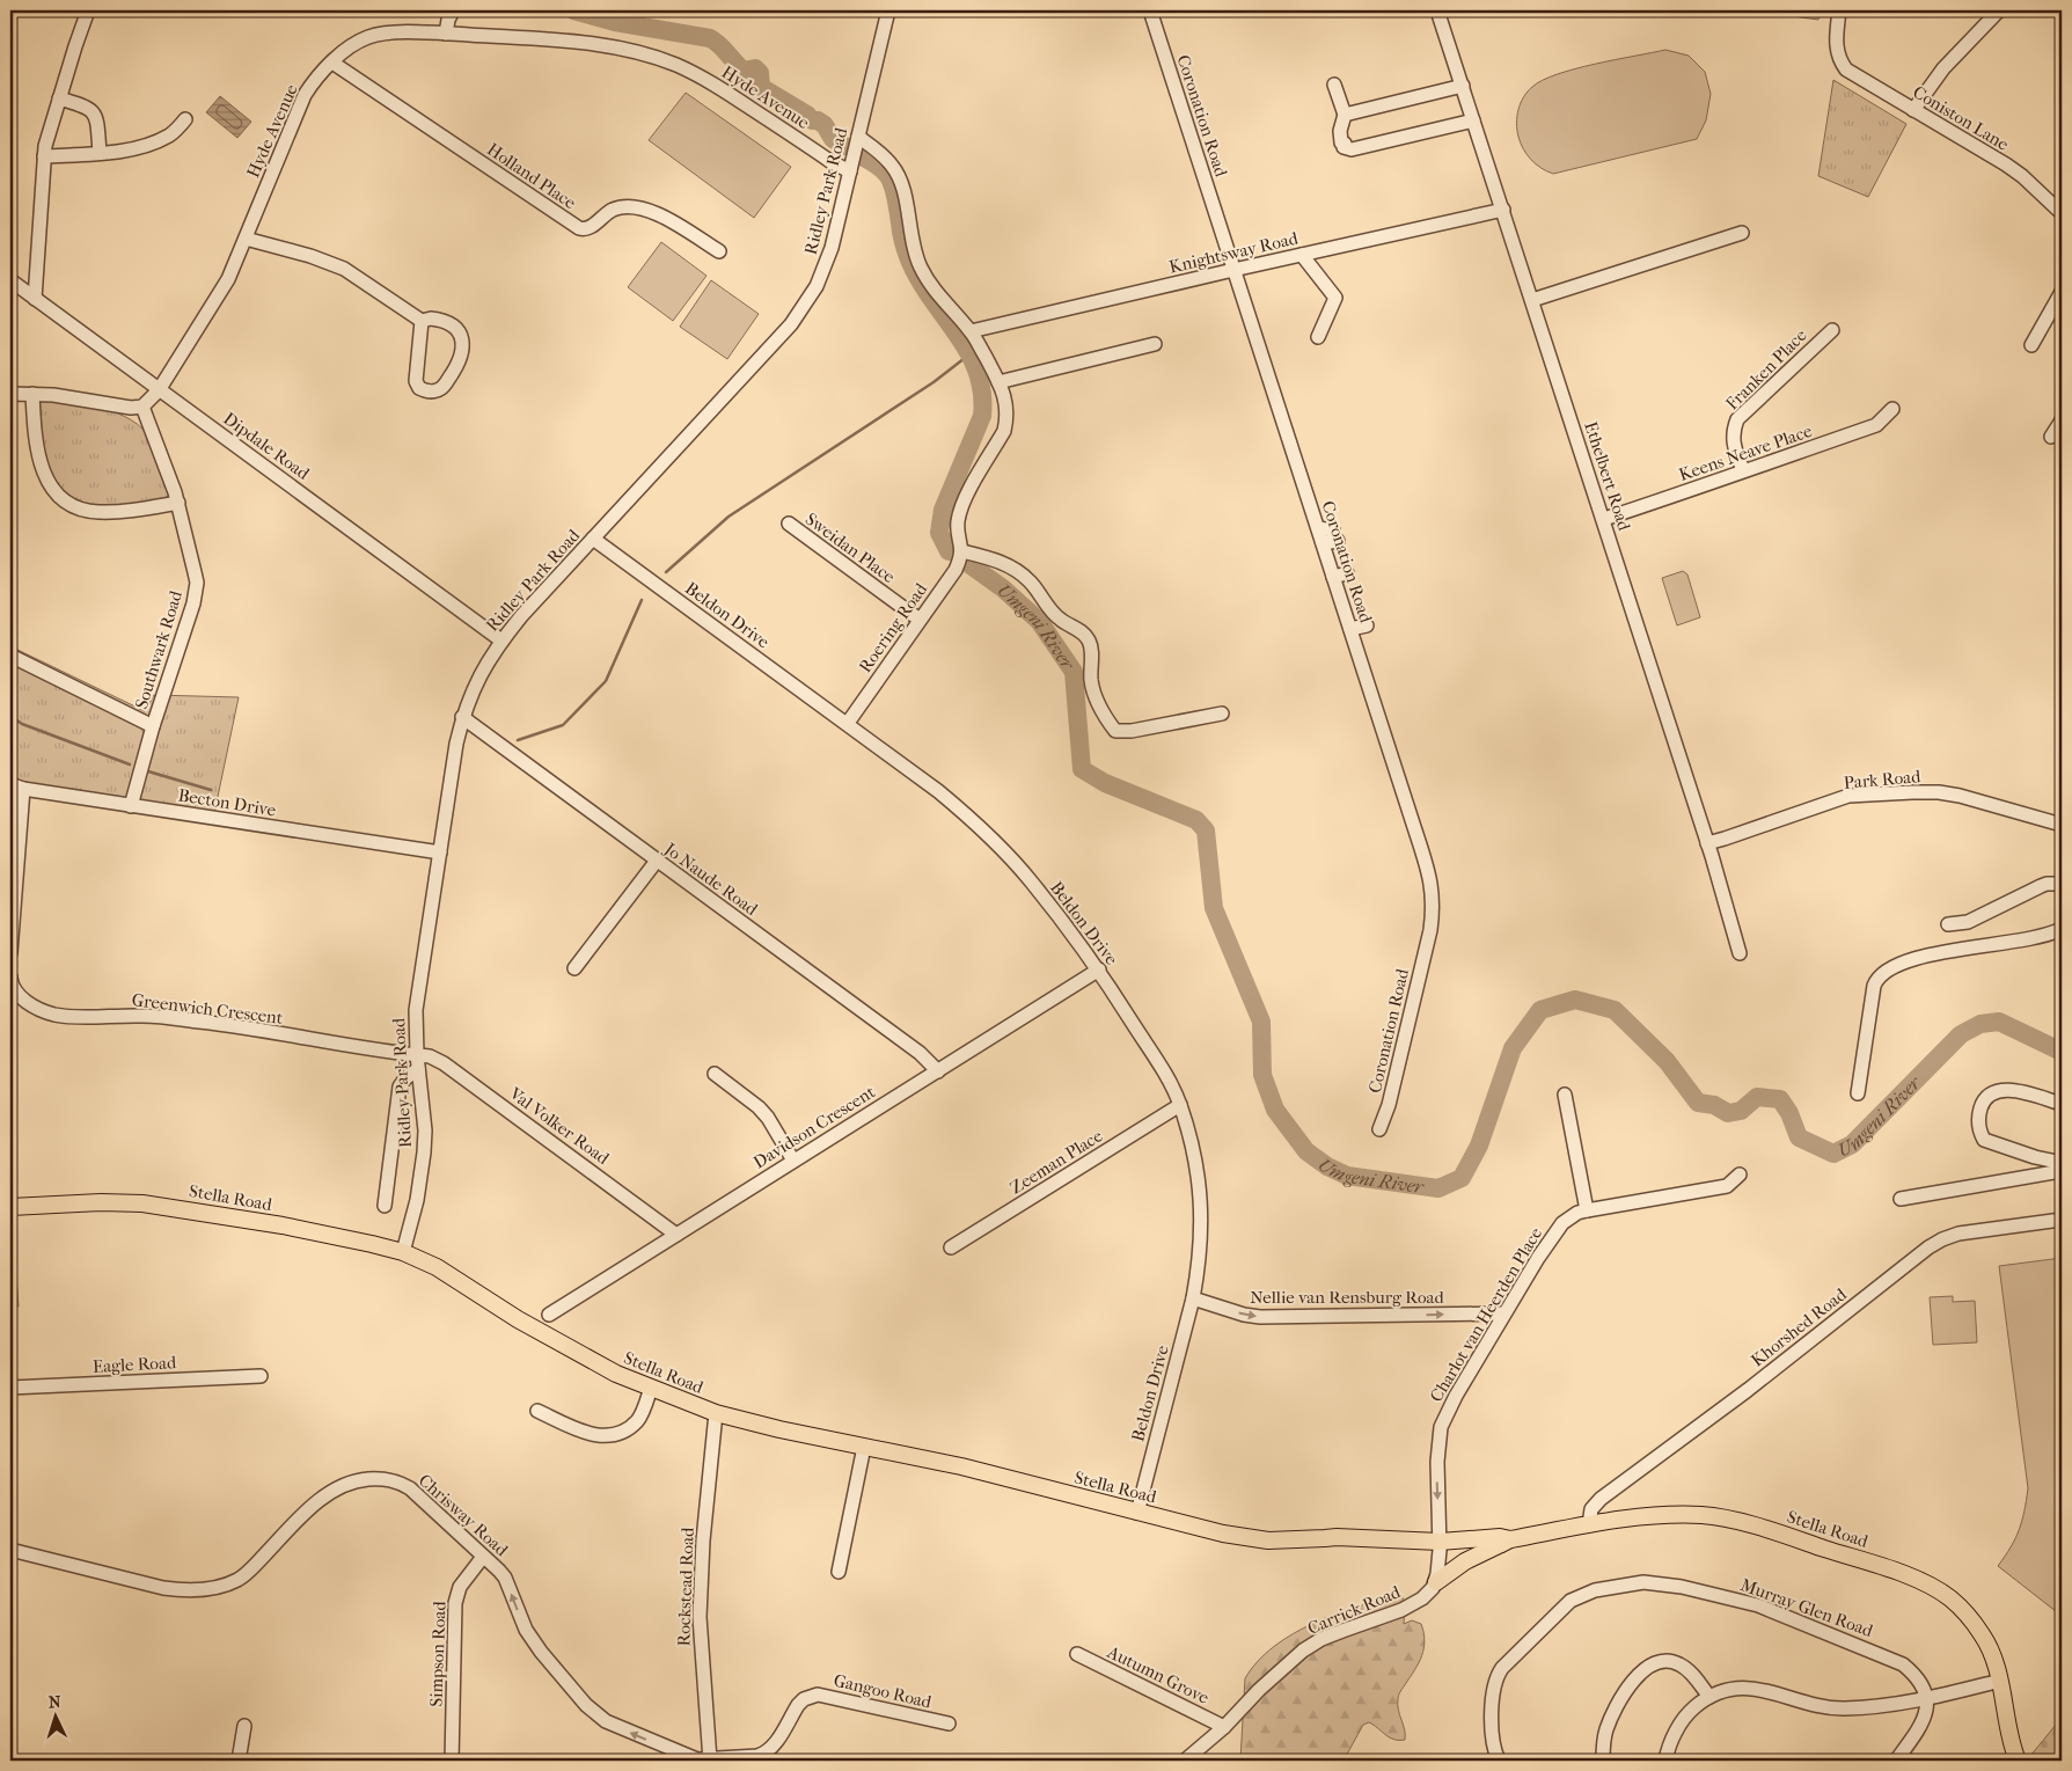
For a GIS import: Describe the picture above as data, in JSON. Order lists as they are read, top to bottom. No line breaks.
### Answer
{"streets":{"main road":["Stella Road"],"street":["Hyde Avenue","Coronation Road","Coniston Lane","Holland Place","Ridley Park Road","Knightsway Road","Franken Place","Dipdale Road","Keens Neave Place","Ethelbert Road","Sweidan Place","Beldon Drive","Roering Road","Southwark Road","Park Road","Becton Drive","Jo Naude Road","Greenwich Crescent","Val Volker Road","Davidson Crescent","Zeeman Place","Nellie van Rensburg Road","Charlot van Heerden Place","Khorshed Road","Eagle Road","Chrisway Road","Rockstead Road","Murray Glen Road","Carrick Road","Simpson Road","Autumn Grove","Gangoo Road"]},"crossings":[["Hyde Avenue","Holland Place"],["Hyde Avenue","Ridley Park Road"],["Hyde Avenue","Dipdale Road"],["Hyde Avenue","Southwark Road"],["Coronation Road","Knightsway Road"],["Ridley Park Road","Dipdale Road"],["Ridley Park Road","Beldon Drive"],["Ridley Park Road","Becton Drive"],["Ridley Park Road","Jo Naude Road"],["Ridley Park Road","Greenwich Crescent"],["Ridley Park Road","Val Volker Road"],["Ridley Park Road","Stella Road"],["Knightsway Road","Ethelbert Road"],["Franken Place","Keens Neave Place"],["Keens Neave Place","Ethelbert Road"],["Ethelbert Road","Park Road"],["Sweidan Place","Roering Road"],["Beldon Drive","Roering Road"],["Beldon Drive","Davidson Crescent"],["Beldon Drive","Zeeman Place"],["Beldon Drive","Stella Road"],["Beldon Drive","Nellie van Rensburg Road"],["Southwark Road","Becton Drive"],["Jo Naude Road","Davidson Crescent"],["Greenwich Crescent","Val Volker Road"],["Val Volker Road","Davidson Crescent"],["Stella Road","Charlot van Heerden Place"],["Stella Road","Khorshed Road"],["Stella Road","Rockstead Road"],["Nellie van Rensburg Road","Charlot van Heerden Place"],["Chrisway Road","Rockstead Road"],["Chrisway Road","Simpson Road"],["Chrisway Road","Gangoo Road"],["Rockstead Road","Gangoo Road"],["Carrick Road","Autumn Grove"]],"one_way":["Nellie van Rensburg Road","Charlot van Heerden Place","Chrisway Road"],"water":["Umgeni River"],"north":"top"}
